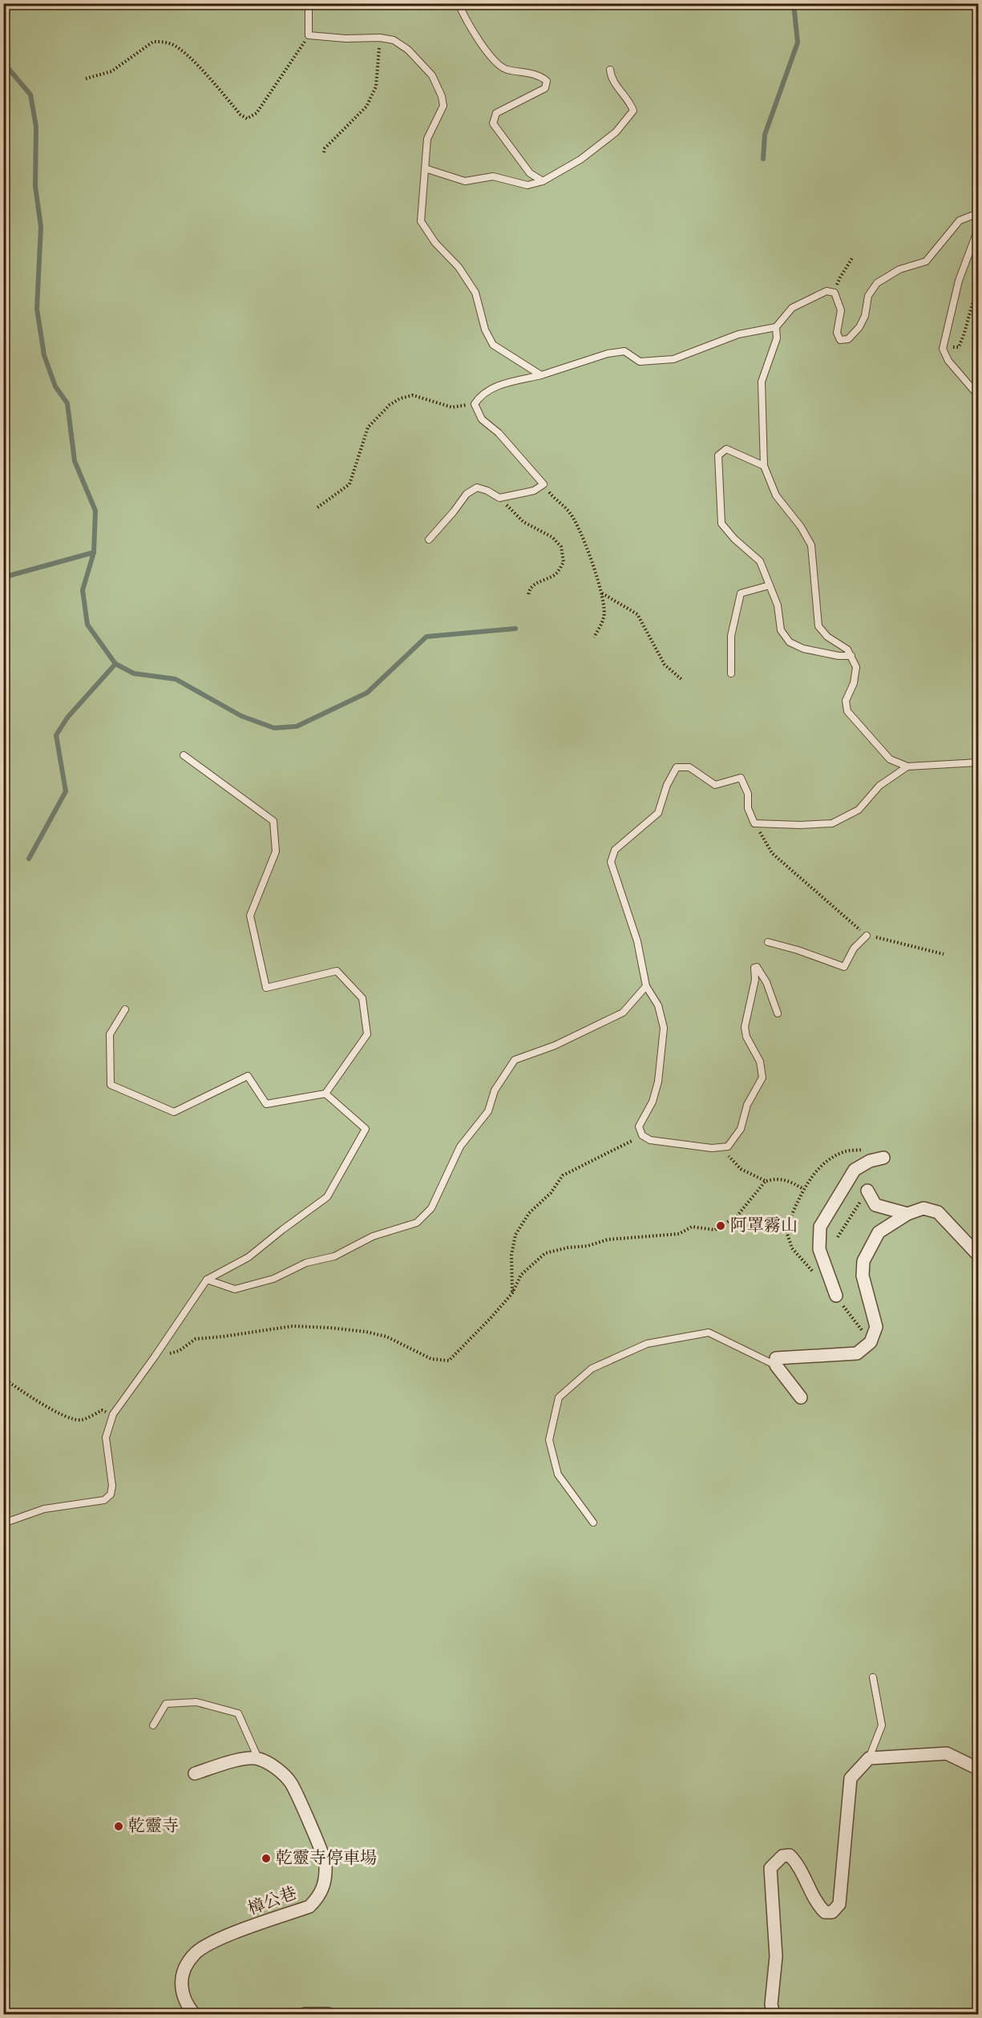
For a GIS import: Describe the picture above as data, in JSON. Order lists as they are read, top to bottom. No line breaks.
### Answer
{"streets":{"street":["樟公巷"]},"places":["阿罩霧山","乾靈寺","乾靈寺停車場"]}
